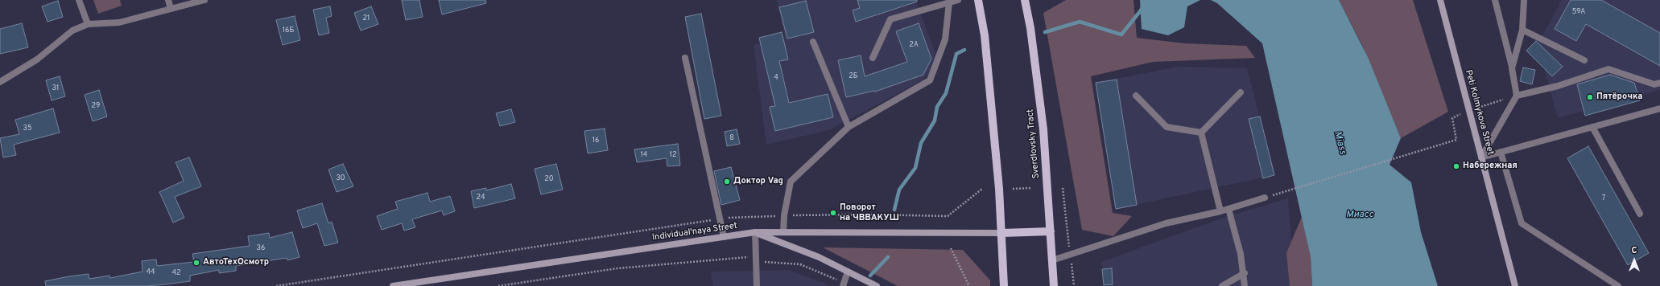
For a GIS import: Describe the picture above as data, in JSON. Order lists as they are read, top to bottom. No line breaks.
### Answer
{"streets":{"main road":["Peti Kolmykova Street","Sverdlovsky Tract","Individual'naya Street"]},"water":["Miass","Миасс"],"places":["Пятёрочка","Набережная","Доктор Vag","Поворот на ЧВВАКУШ","АвтоТехОсмотр"],"house_numbers":["59А","21","16Б","2А","2Б","4","31","29","35","8","16","14","12","30","20","24","7","36","44","42"],"north":"top"}
